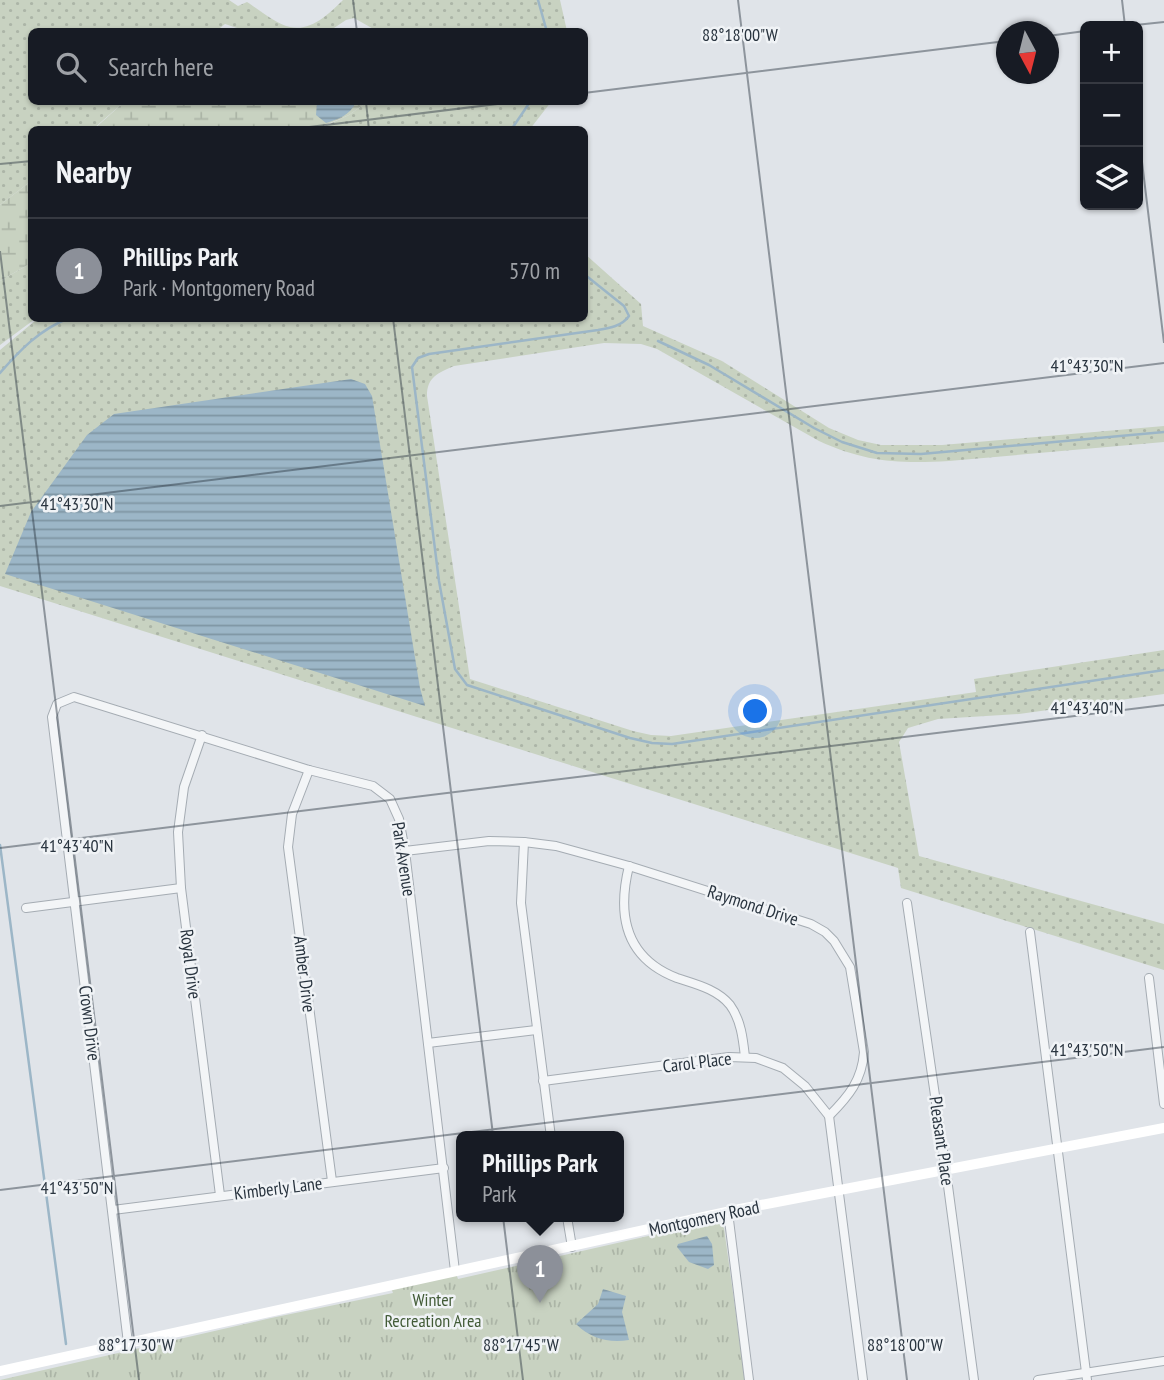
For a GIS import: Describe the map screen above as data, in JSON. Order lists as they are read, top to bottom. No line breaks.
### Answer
{"streets":{"street":["Park Avenue","Raymond Drive","Royal Drive","Amber Drive","Crown Drive","Carol Place","Pleasant Place","Kimberly Lane","Montgomery Road"]},"crossings":[["Park Avenue","Raymond Drive"],["Park Avenue","Royal Drive"],["Park Avenue","Amber Drive"],["Park Avenue","Crown Drive"],["Park Avenue","Kimberly Lane"],["Park Avenue","Montgomery Road"],["Raymond Drive","Carol Place"],["Royal Drive","Kimberly Lane"],["Amber Drive","Kimberly Lane"],["Crown Drive","Kimberly Lane"],["Crown Drive","Montgomery Road"],["Pleasant Place","Montgomery Road"]],"parks":["Winter Recreation Area"],"north":"bottom","page":{"map_buttons":["+","−"],"search":"Search here","heading":"Nearby","list":[{"mark":"1","name":"Phillips Park","note":"Park · Montgomery Road","value":"570 m"}],"popup":["Phillips Park","Park"],"pins":"1"},"coordinates":["88°18'00\"W","41°43'30\"N","41°43'40\"N","41°43'50\"N","88°17'30\"W","88°17'45\"W"]}
